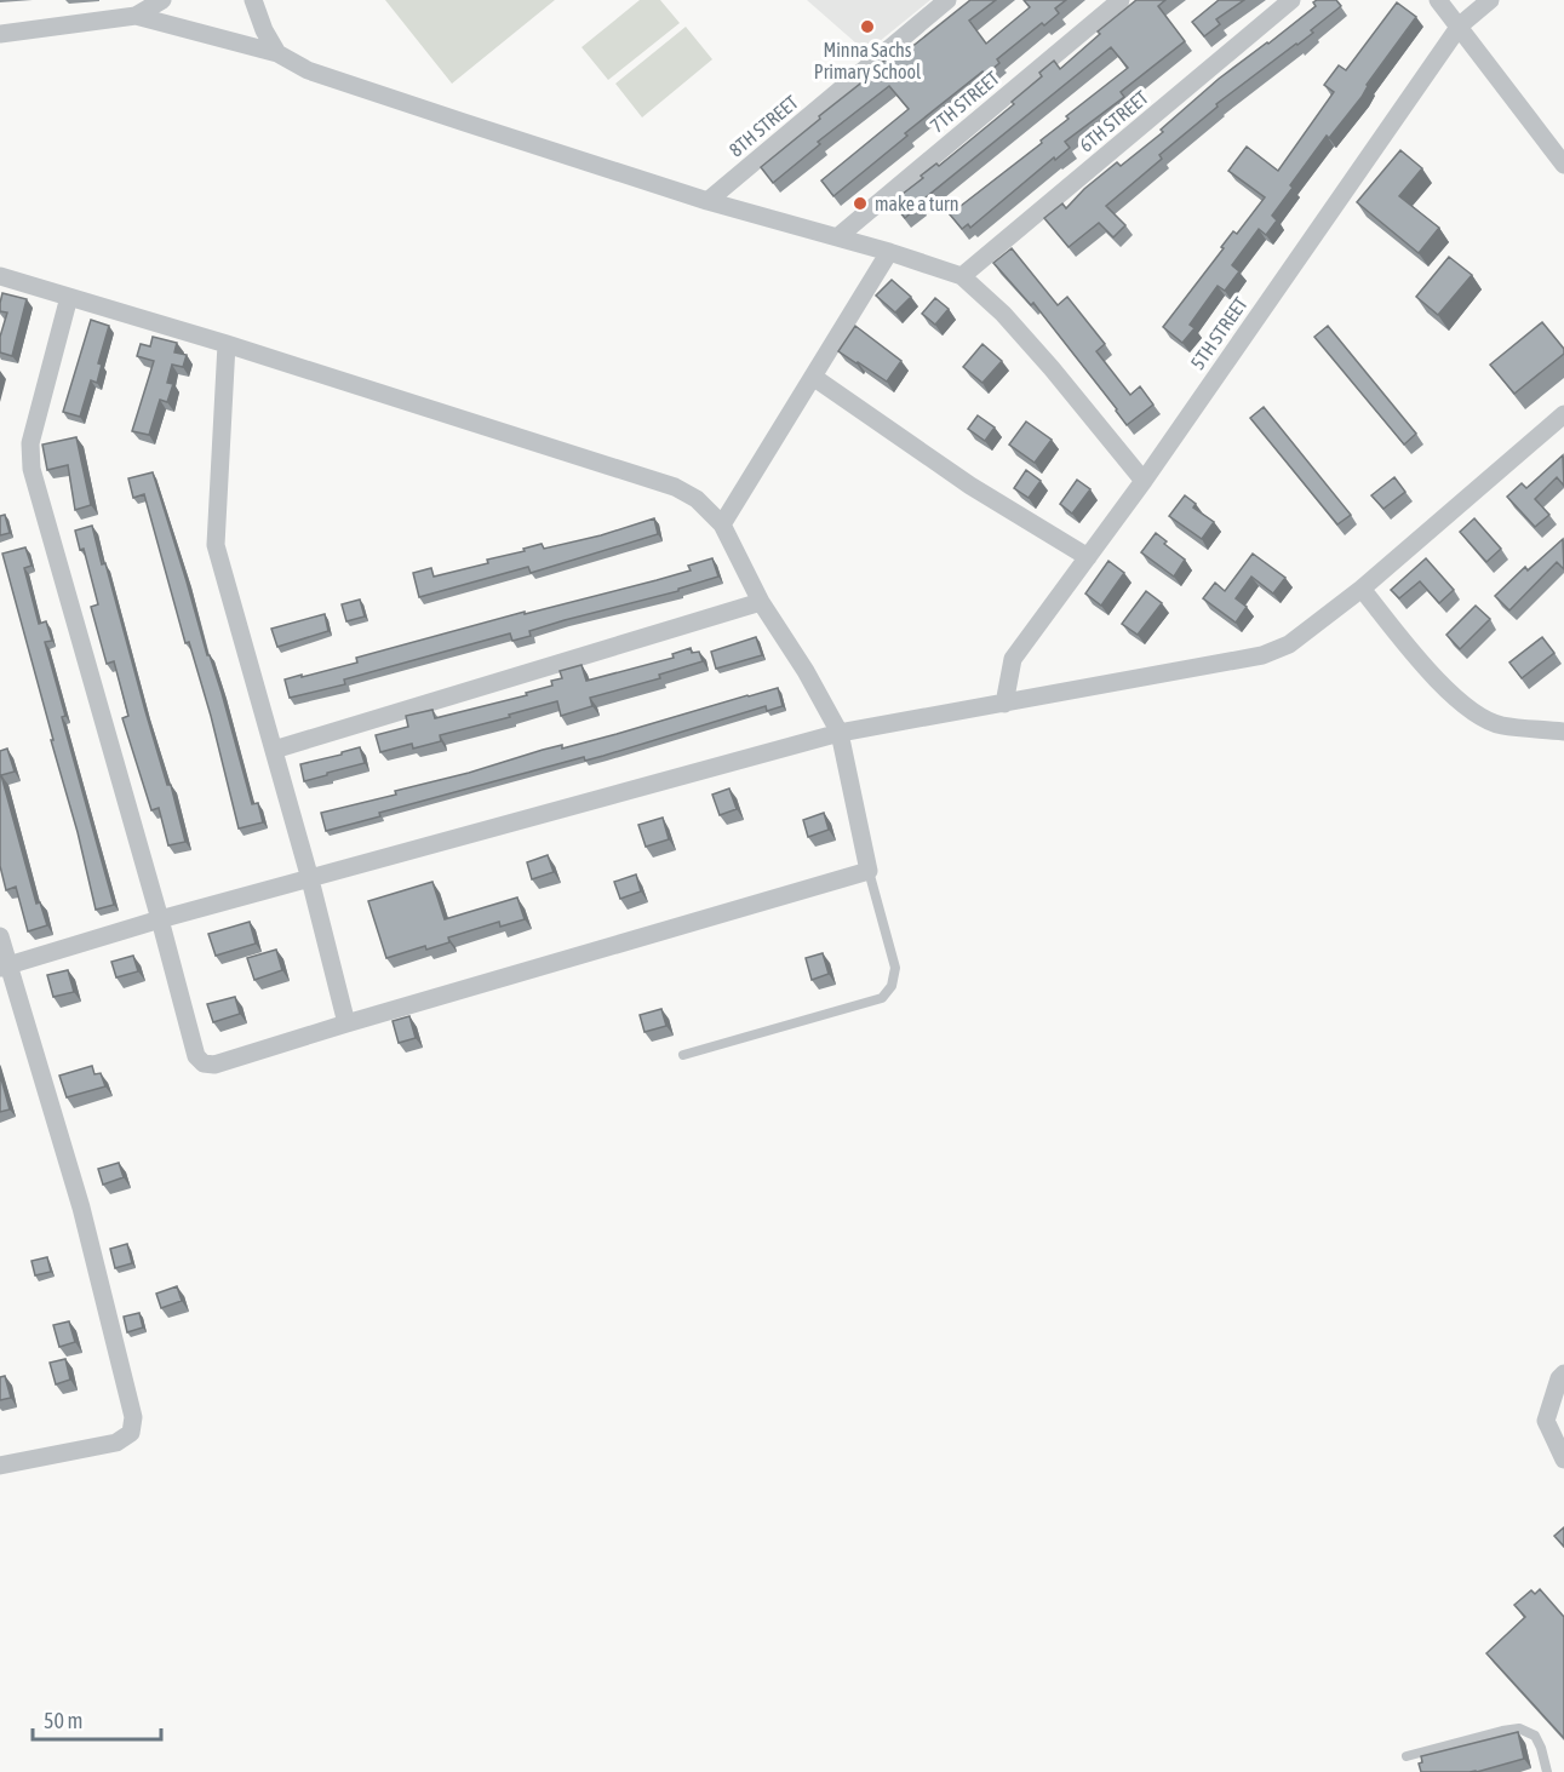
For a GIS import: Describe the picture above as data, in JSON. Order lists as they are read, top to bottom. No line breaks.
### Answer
{"streets":{"street":["7TH STREET","6TH STREET","8TH STREET","5TH STREET"]},"places":["Minna Sachs Primary School","make a turn"],"scale_bar":"50 m"}
